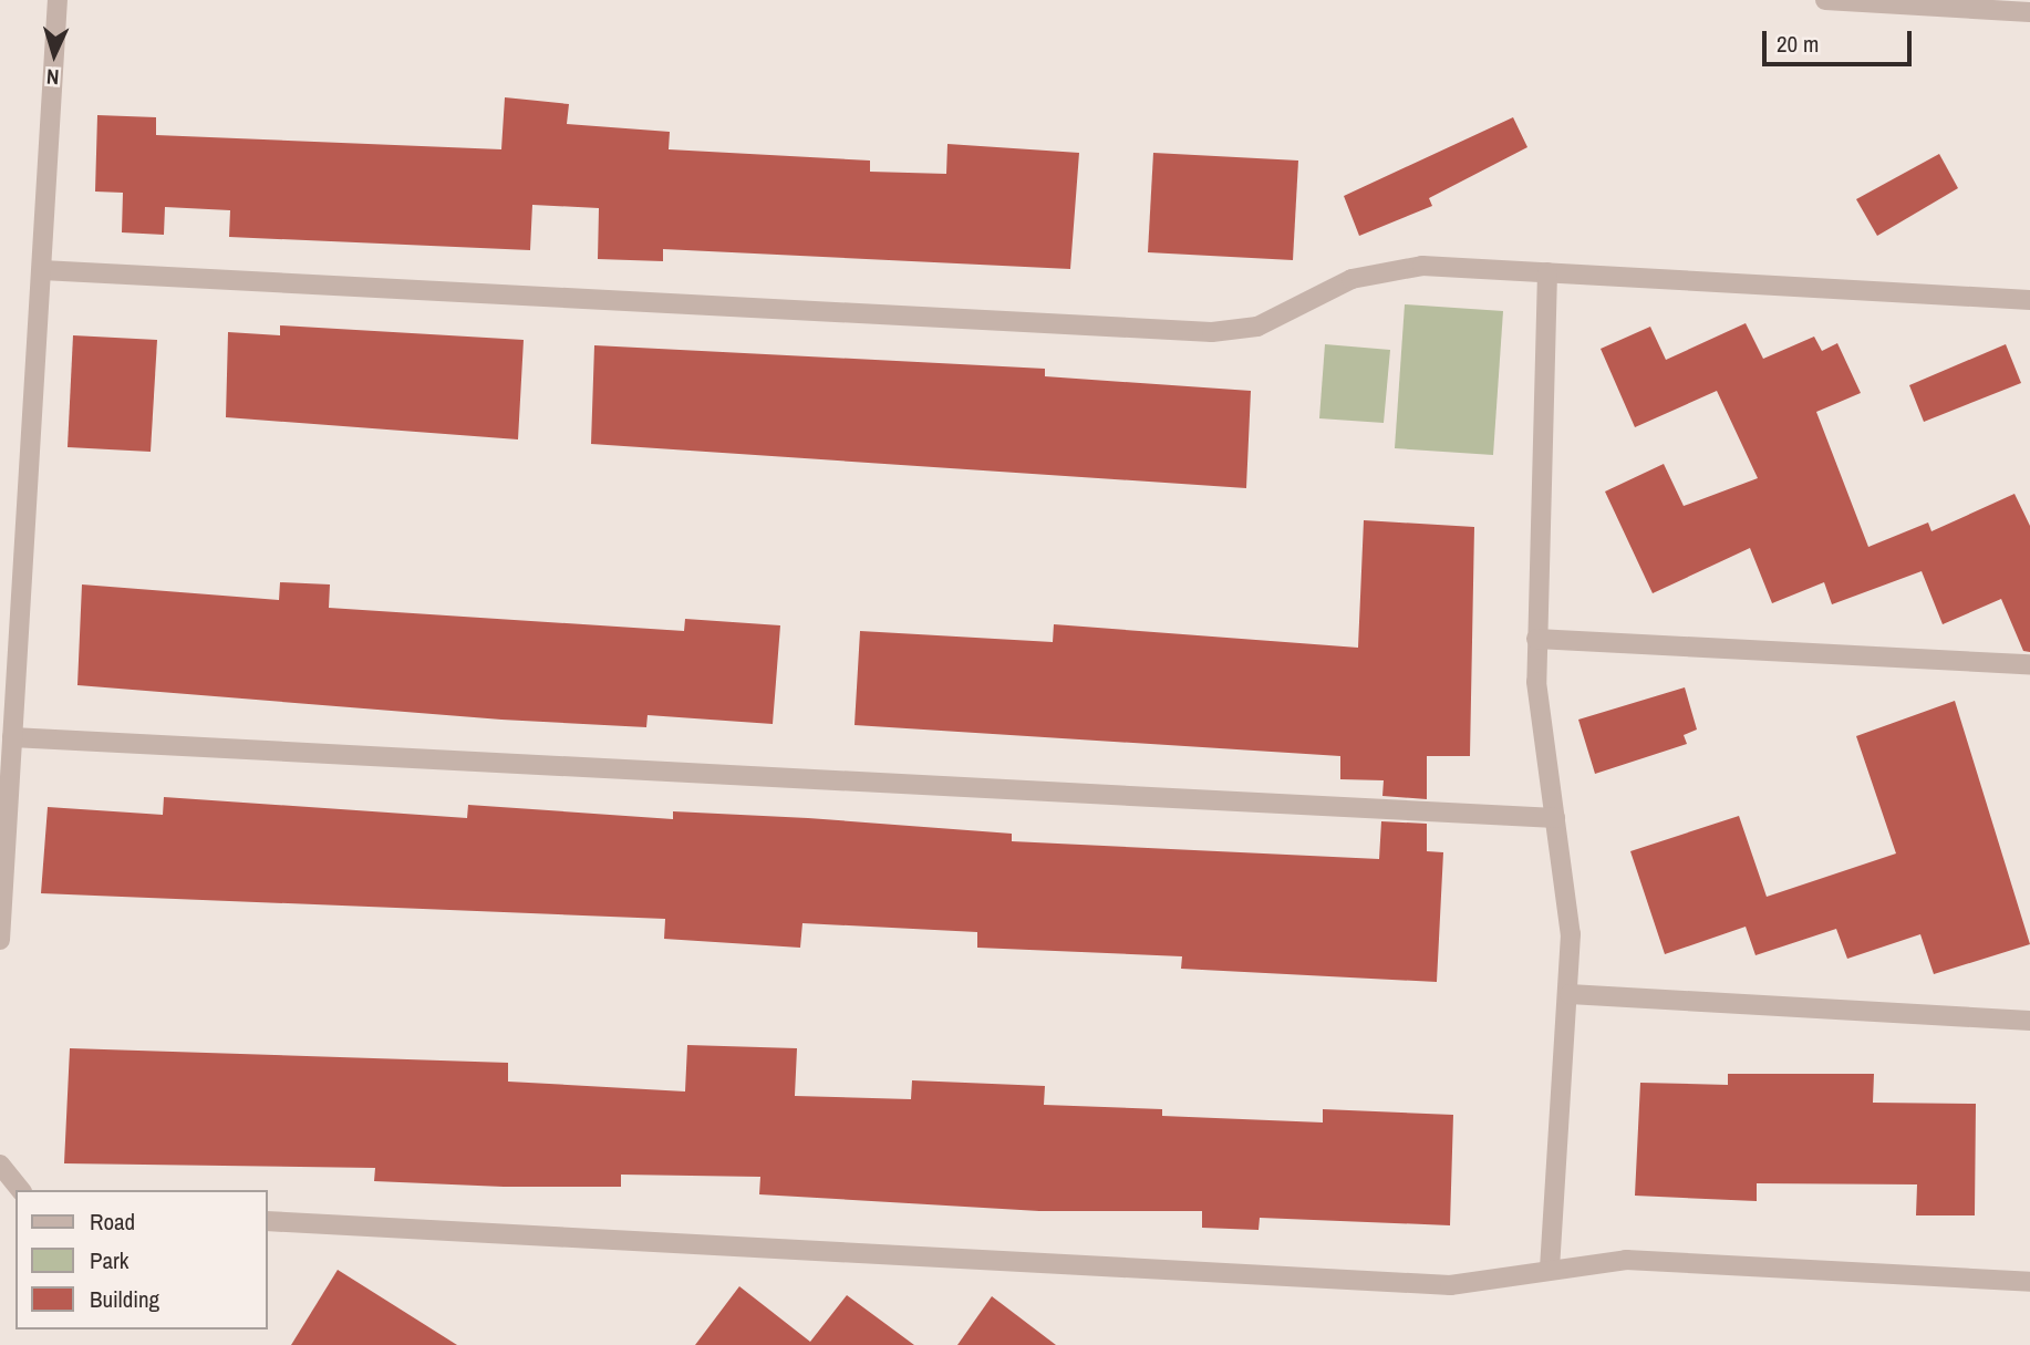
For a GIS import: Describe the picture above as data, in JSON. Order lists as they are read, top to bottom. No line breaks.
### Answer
{"legend":["Road","Park","Building"],"scale_bar":"20 m","north":"bottom"}
